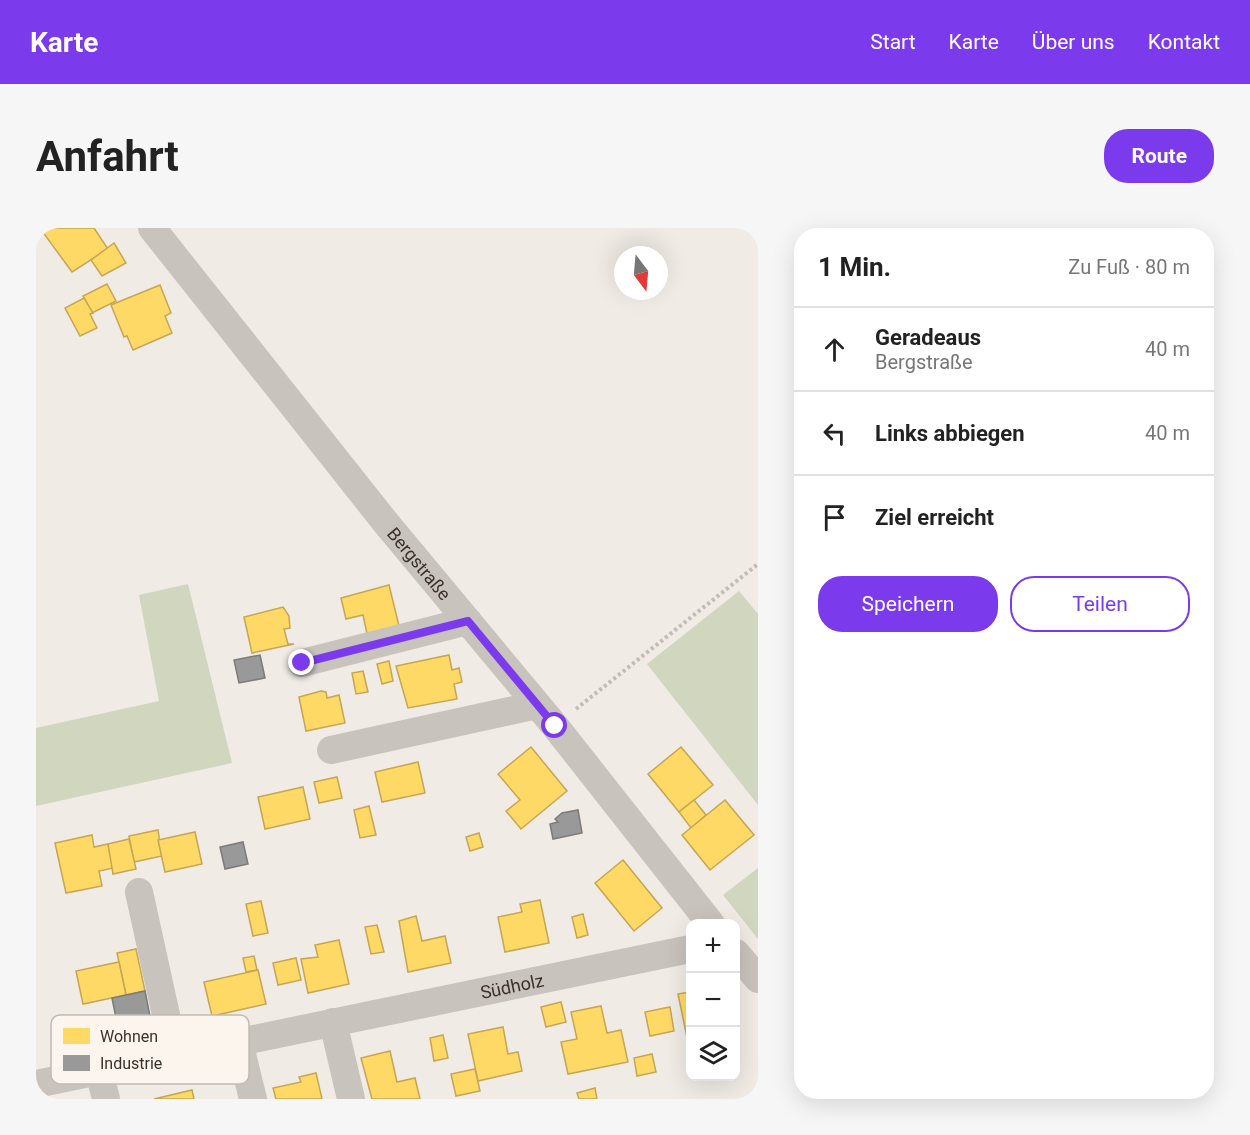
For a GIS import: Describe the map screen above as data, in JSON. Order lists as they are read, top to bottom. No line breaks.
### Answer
{"streets":{"street":["Bergstraße","Südholz"]},"legend":["Wohnen","Industrie"],"north":"bottom","page":{"header":"Karte","nav":["Start","Karte","Über uns","Kontakt"],"buttons":["Route",["Speichern","Teilen"]],"title":"Anfahrt","heading":["1 Min.","Zu Fuß · 80 m"],"list":[["Geradeaus","Bergstraße","40 m"],["Links abbiegen","40 m"],"Ziel erreicht"],"map_buttons":["+","−"]}}
